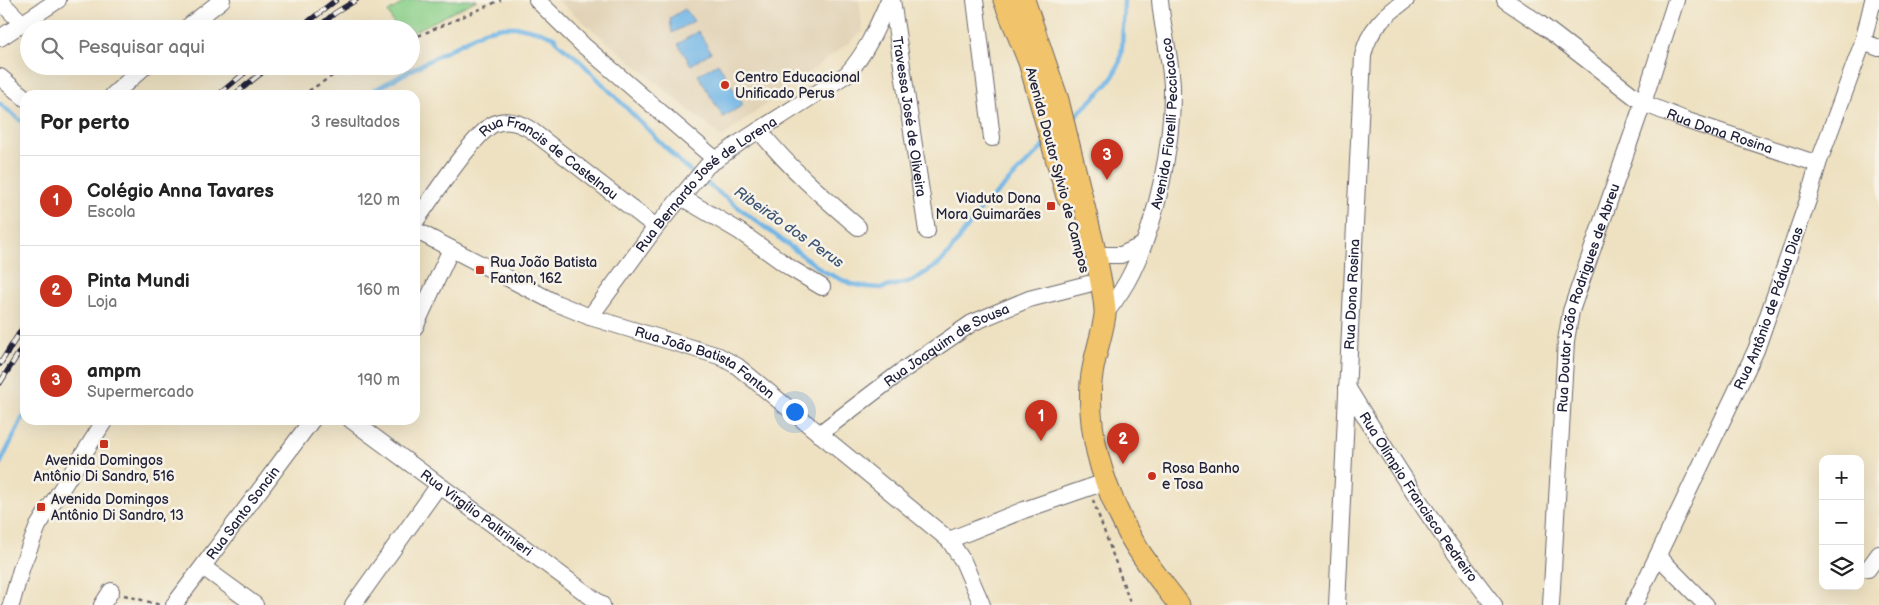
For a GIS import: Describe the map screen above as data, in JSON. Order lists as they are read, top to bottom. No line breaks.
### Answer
{"streets":{"main road":["Avenida Fiorelli Peccicacco","Avenida Doutor Sylvio de Campos"],"street":["Travessa José de Oliveira","Rua Dona Rosina","Rua Francis de Castelnau","Rua Bernardo José de Lorena","Rua Doutor João Rodrigues de Abreu","Rua Antônio de Pádua Dias","Rua Joaquim de Sousa","Rua João Batista Fanton","Rua Olímpio Francisco Pedreiro","Rua Santo Soncin","Rua Virgílio Paltrinieri"]},"crossings":[["Travessa José de Oliveira","Rua Bernardo José de Lorena"],["Avenida Fiorelli Peccicacco","Avenida Doutor Sylvio de Campos"],["Avenida Fiorelli Peccicacco","Rua Joaquim de Sousa"],["Rua Dona Rosina","Rua Doutor João Rodrigues de Abreu"],["Rua Dona Rosina","Rua Antônio de Pádua Dias"],["Rua Dona Rosina","Rua Olímpio Francisco Pedreiro"],["Rua Francis de Castelnau","Rua Bernardo José de Lorena"],["Avenida Doutor Sylvio de Campos","Rua Joaquim de Sousa"],["Rua Bernardo José de Lorena","Rua João Batista Fanton"],["Rua Joaquim de Sousa","Rua João Batista Fanton"]],"water":["Ribeirão dos Perus"],"places":{"other":["Centro Educacional Unificado Perus","Rosa Banho e Tosa"],"transit":["Viaduto Dona Mora Guimarães","Rua João Batista Fanton, 162","Avenida Domingos Antônio Di Sandro, 516","Avenida Domingos Antônio Di Sandro, 13"]},"page":{"search":"Pesquisar aqui","heading":["Por perto","3 resultados"],"pins":["3","1","2"],"list":[{"mark":"1","name":"Colégio Anna Tavares","note":"Escola","value":"120 m"},{"mark":"2","name":"Pinta Mundi","note":"Loja","value":"160 m"},{"mark":"3","name":"ampm","note":"Supermercado","value":"190 m"}],"map_buttons":["+","−"]}}
